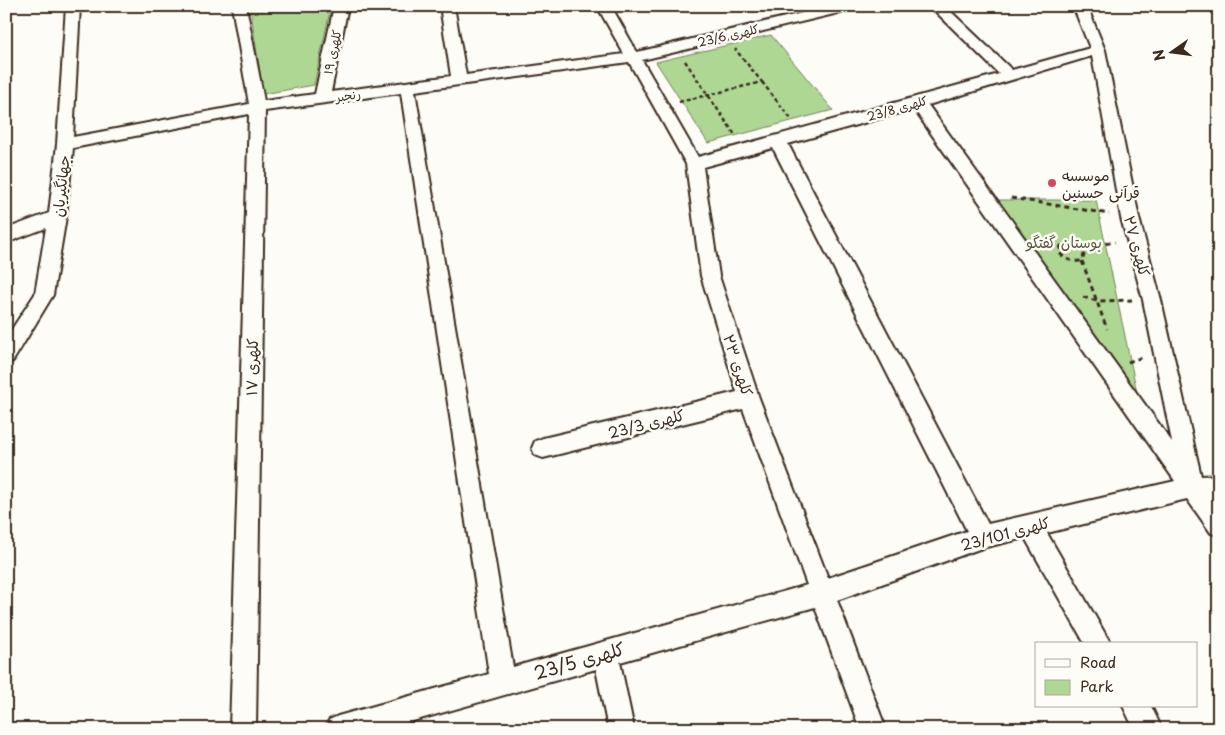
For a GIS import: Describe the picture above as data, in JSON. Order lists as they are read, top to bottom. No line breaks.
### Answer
{"streets":{"street":["کلهری 23/6","کلهری ۱۹","رنجبر","کلهری 23/8","جهانگیریان","کلهری ۲۷","کلهری ۲۳","کلهری ۱۷","کلهری 23/3","کلهری 23/101","کلهری 23/5"]},"crossings":[["کلهری 23/6","رنجبر"],["کلهری 23/6","کلهری ۲۳"],["کلهری ۱۹","رنجبر"],["رنجبر","جهانگیریان"],["رنجبر","کلهری ۲۳"],["رنجبر","کلهری ۱۷"],["کلهری 23/8","کلهری ۲۷"],["کلهری 23/8","کلهری ۲۳"],["کلهری ۲۷","کلهری 23/101"],["کلهری ۲۳","کلهری 23/3"],["کلهری ۲۳","کلهری 23/101"],["کلهری ۲۳","کلهری 23/5"],["کلهری 23/101","کلهری 23/5"]],"parks":["بوستان گفتگو"],"places":["موسسه قرآنی حسنین"],"legend":["Road","Park"],"north":"left"}
